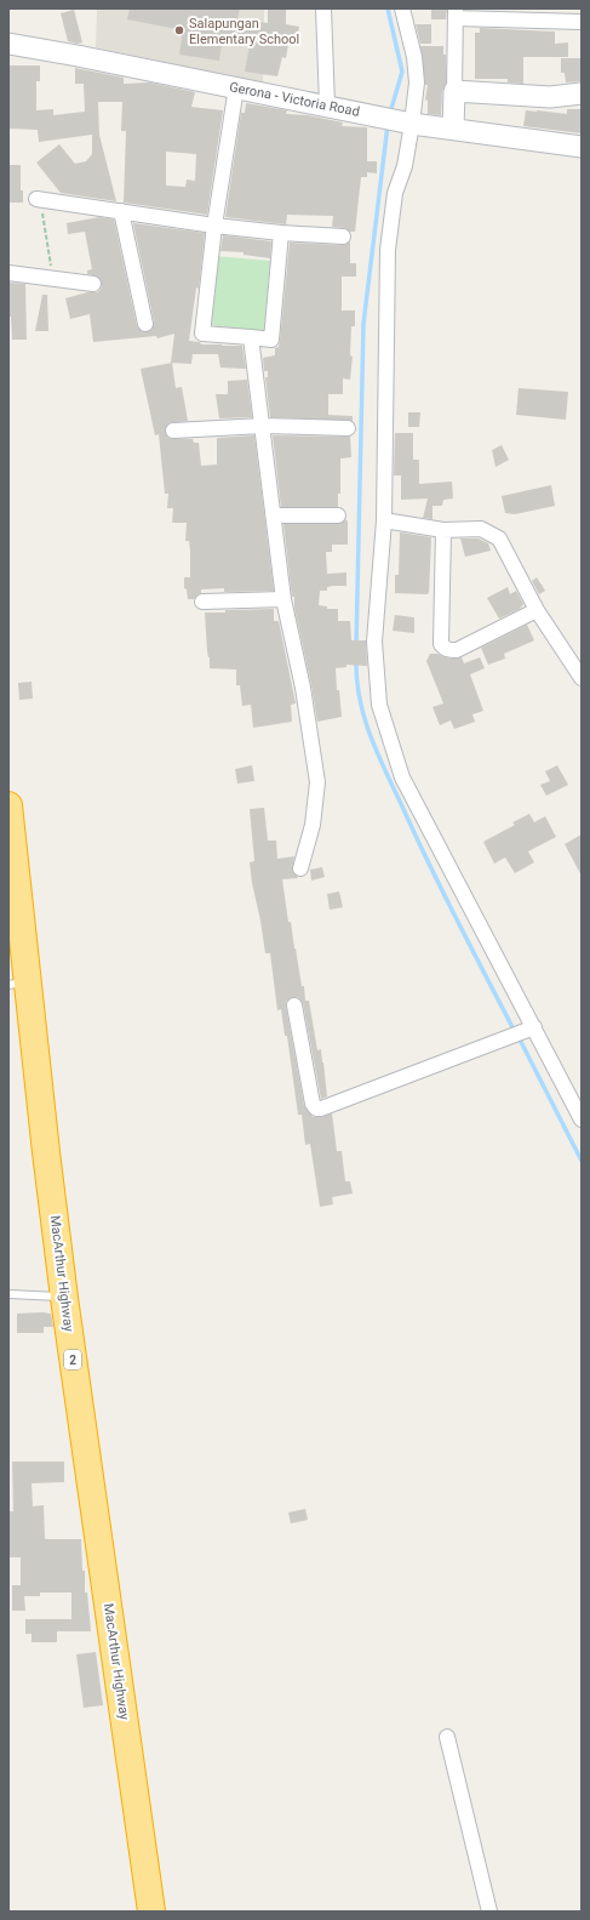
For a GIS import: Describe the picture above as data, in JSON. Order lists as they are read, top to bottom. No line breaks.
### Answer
{"streets":{"highway":["MacArthur Highway","2"],"main road":["Gerona - Victoria Road"]},"places":["Salapungan Elementary School"]}
